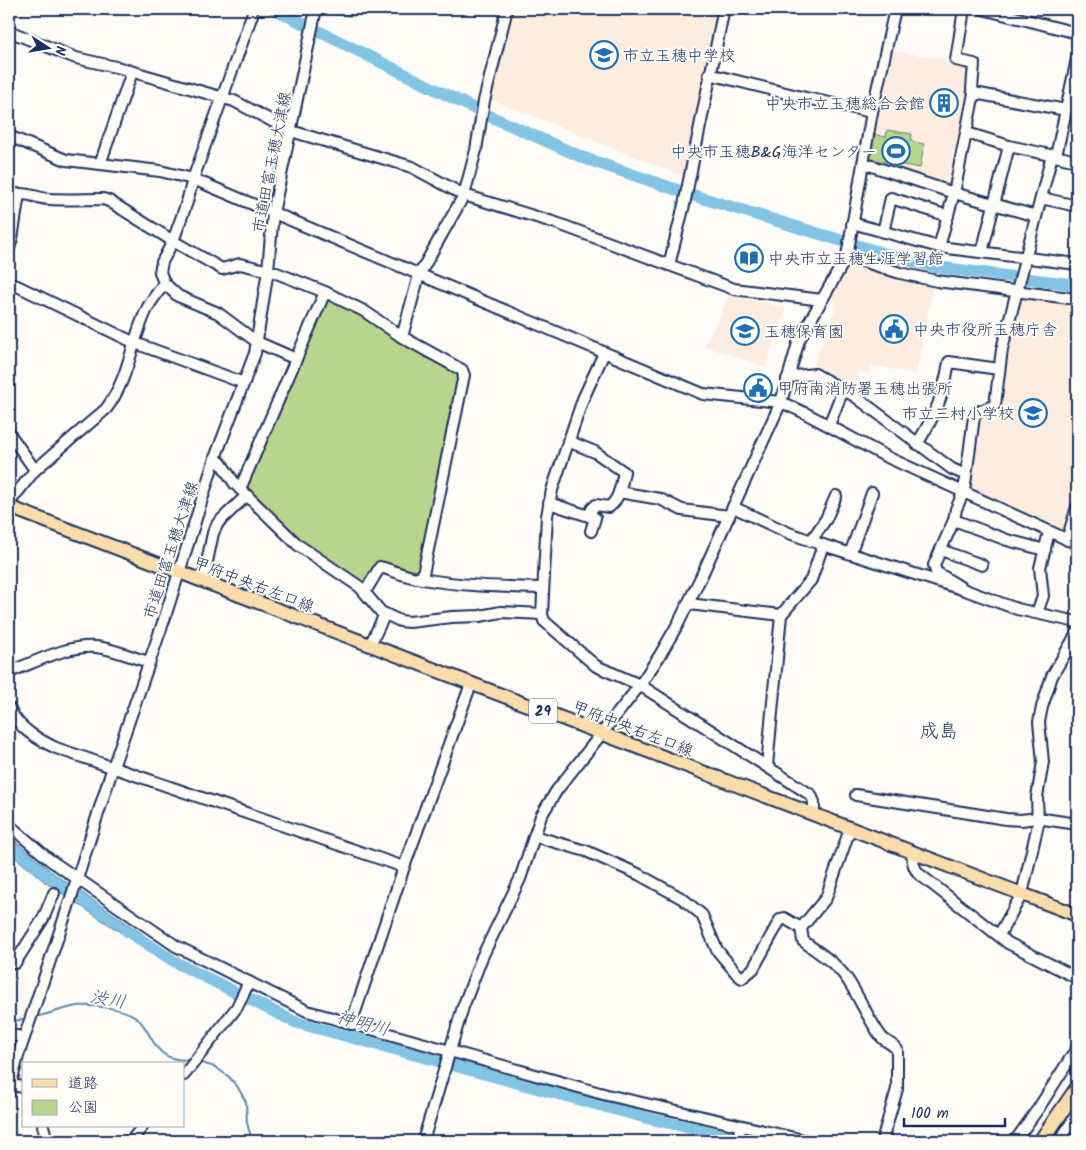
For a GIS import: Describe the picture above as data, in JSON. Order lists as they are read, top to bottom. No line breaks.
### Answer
{"streets":{"main road":["甲府中央右左口線","29"],"street":["市道田富玉穂大津線"]},"crossings":[["市道田富玉穂大津線","甲府中央右左口線"]],"districts":["成島"],"water":["渋川","神明川"],"places":{"school or university":["市立玉穂中学校","玉穂保育園","市立三村小学校"],"building":["中央市立玉穂総合会館"],"sports":["中央市玉穂B&G海洋センター"],"library":["中央市立玉穂生涯学習館"],"public building":["中央市役所玉穂庁舎","甲府南消防署玉穂出張所"]},"legend":["道路","公園"],"scale_bar":"100 m","north":"right"}
